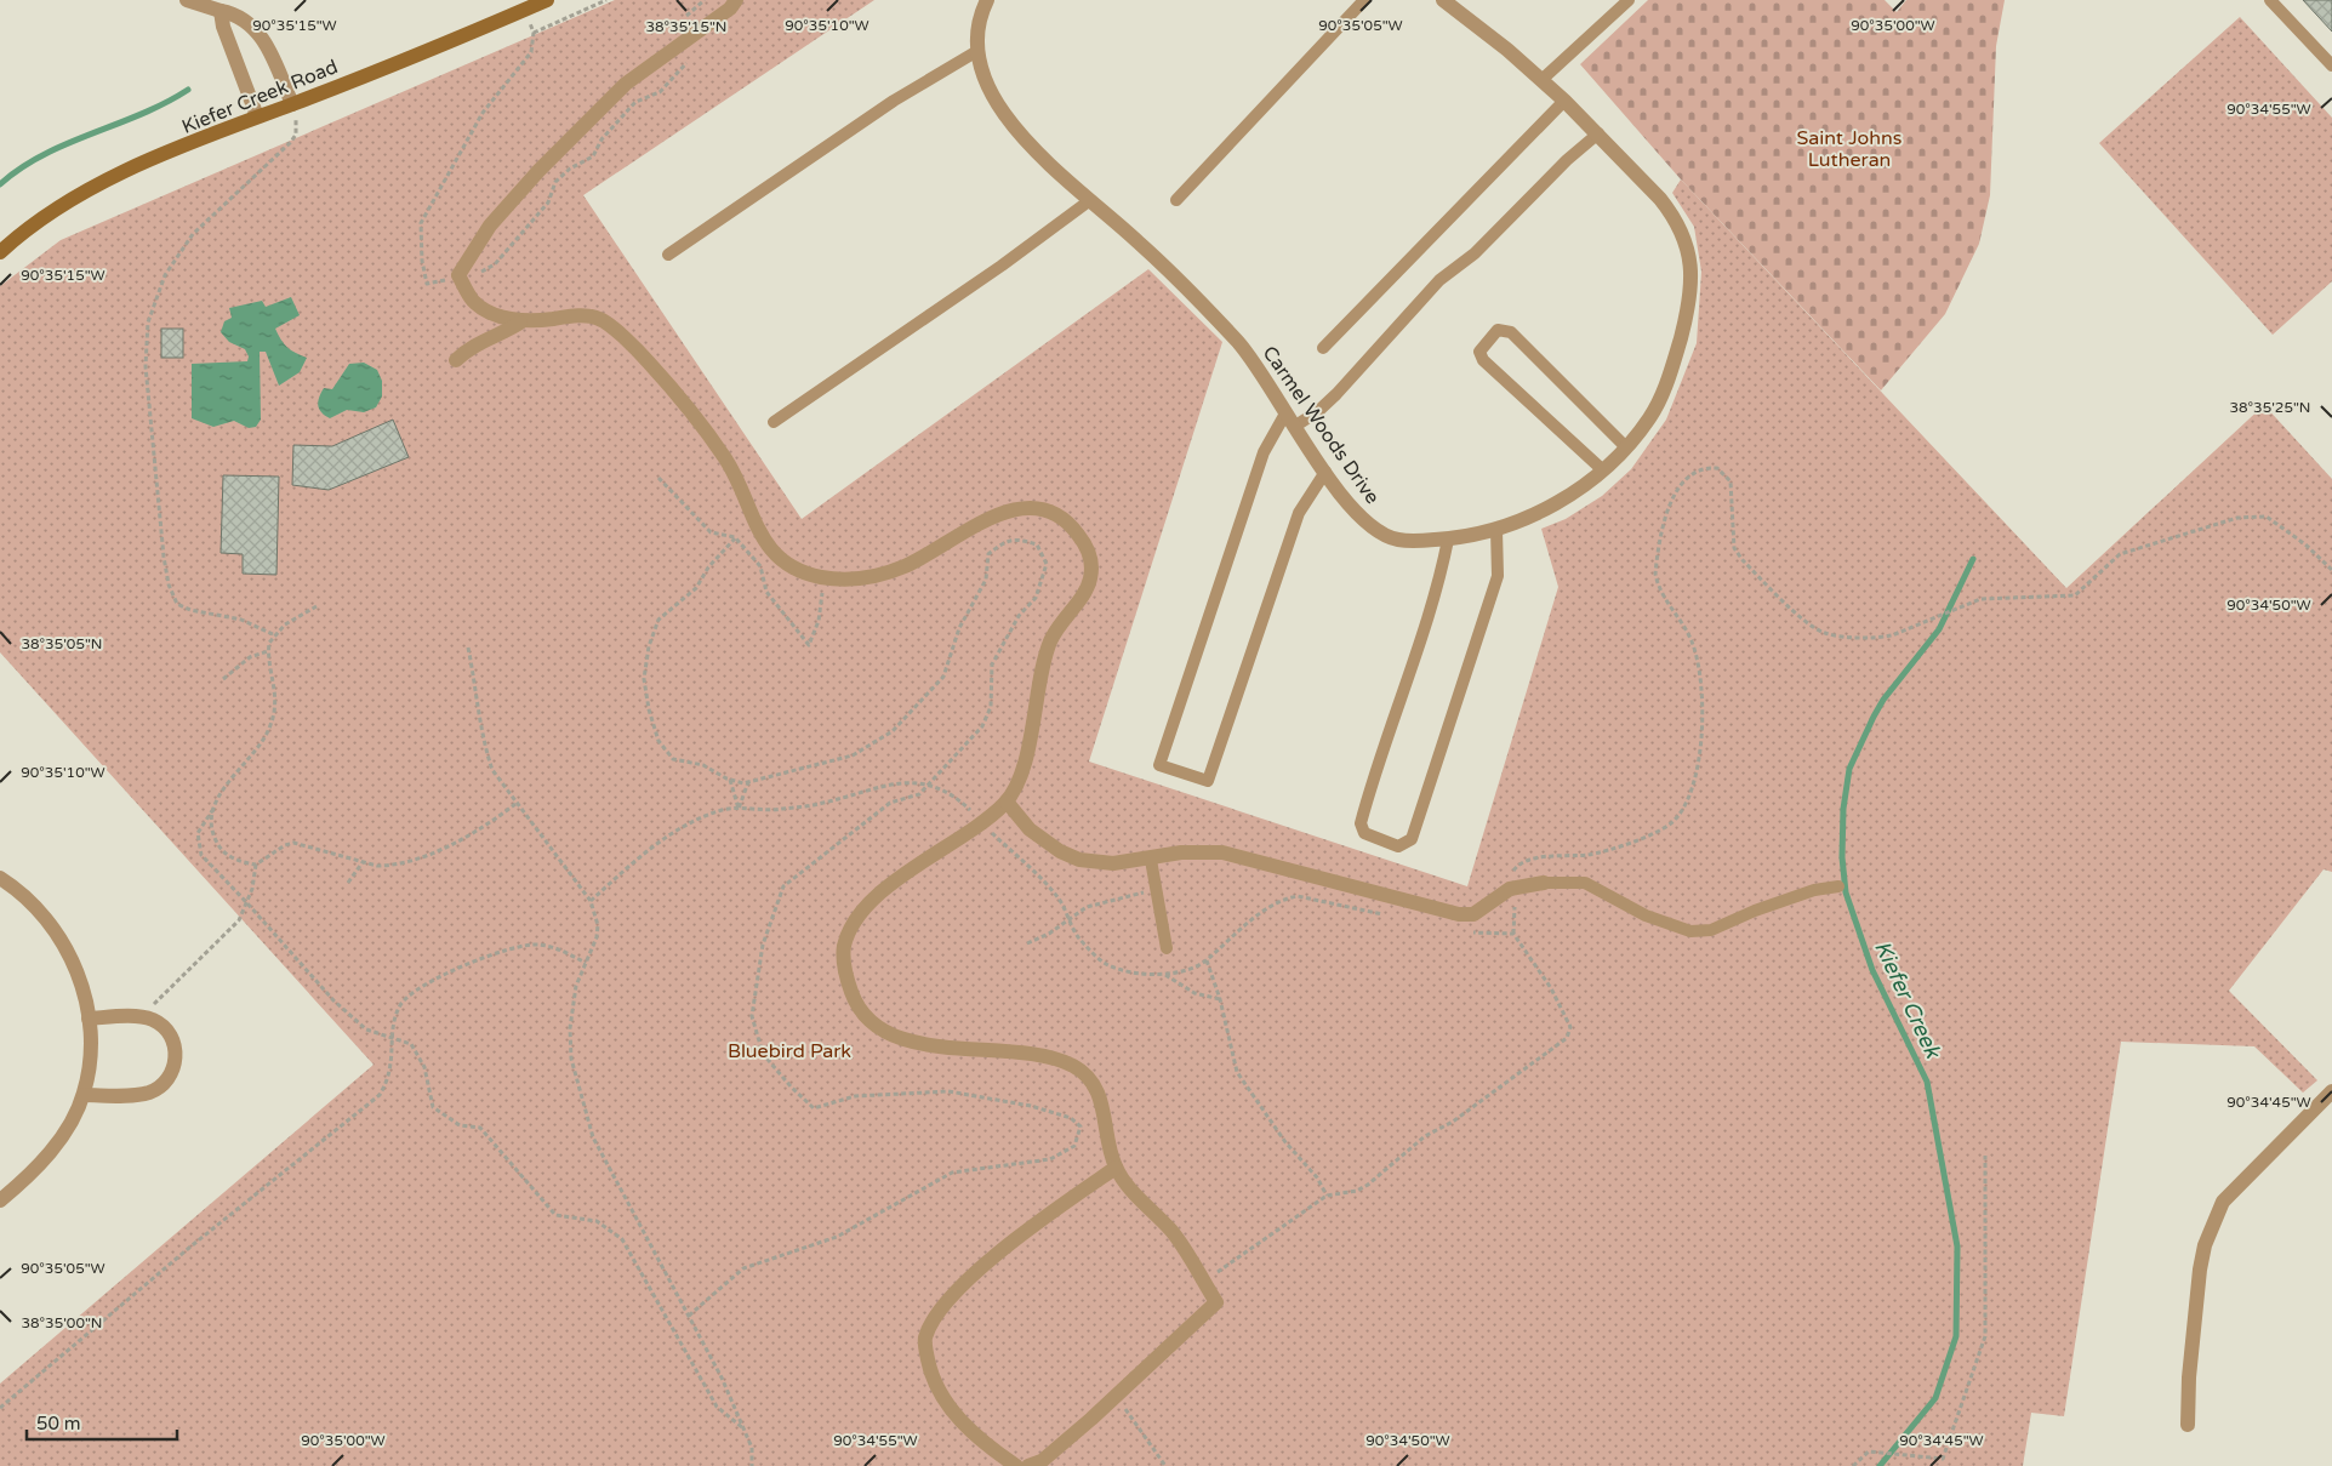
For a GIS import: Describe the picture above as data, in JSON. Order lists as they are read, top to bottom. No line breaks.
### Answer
{"streets":{"street":["Kiefer Creek Road","Carmel Woods Drive"]},"water":["Kiefer Creek"],"parks":["Saint Johns Lutheran","Bluebird Park"],"scale_bar":"50 m","coordinates":["90°35'00\"W","90°35'15\"W","90°35'10\"W","90°35'05\"W","38°35'15\"N","90°34'55\"W","38°35'25\"N","90°34'50\"W","38°35'05\"N","90°34'45\"W","38°35'00\"N"]}
